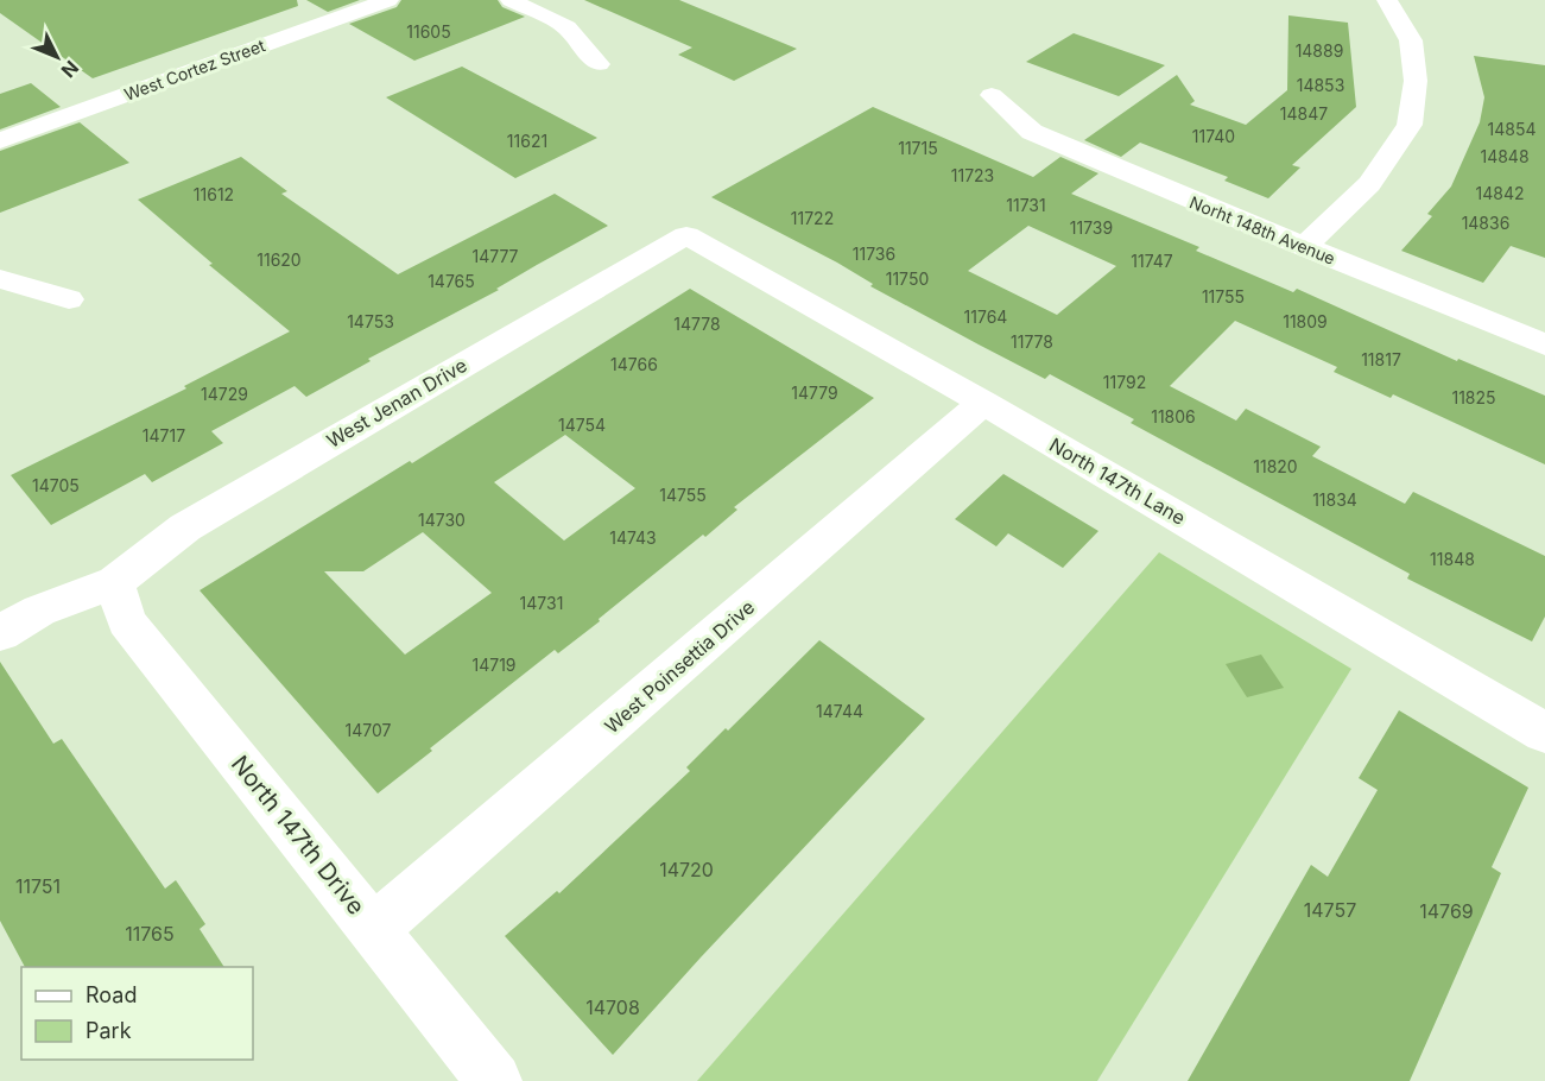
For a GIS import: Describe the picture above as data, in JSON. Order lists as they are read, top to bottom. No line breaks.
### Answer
{"streets":{"street":["West Cortez Street","Norht 148th Avenue","West Jenan Drive","North 147th Lane","West Poinsettia Drive","North 147th Drive"]},"crossings":[["West Jenan Drive","North 147th Lane"],["West Jenan Drive","North 147th Drive"],["North 147th Lane","West Poinsettia Drive"],["West Poinsettia Drive","North 147th Drive"]],"house_numbers":["11605","14889","14853","14847","14854","11740","11621","11715","14848","11723","14842","11612","11731","11722","14836","11739","11736","14777","11620","11747","11750","14765","11755","11764","14753","11809","14778","11778","11817","14766","11792","14779","14729","11825","11806","14754","14717","11820","14705","14755","11834","14730","14743","11848","14731","14719","14744","14707","14720","11751","14757","14769","11765","14708"],"legend":["Road","Park"],"north":"bottom right"}
